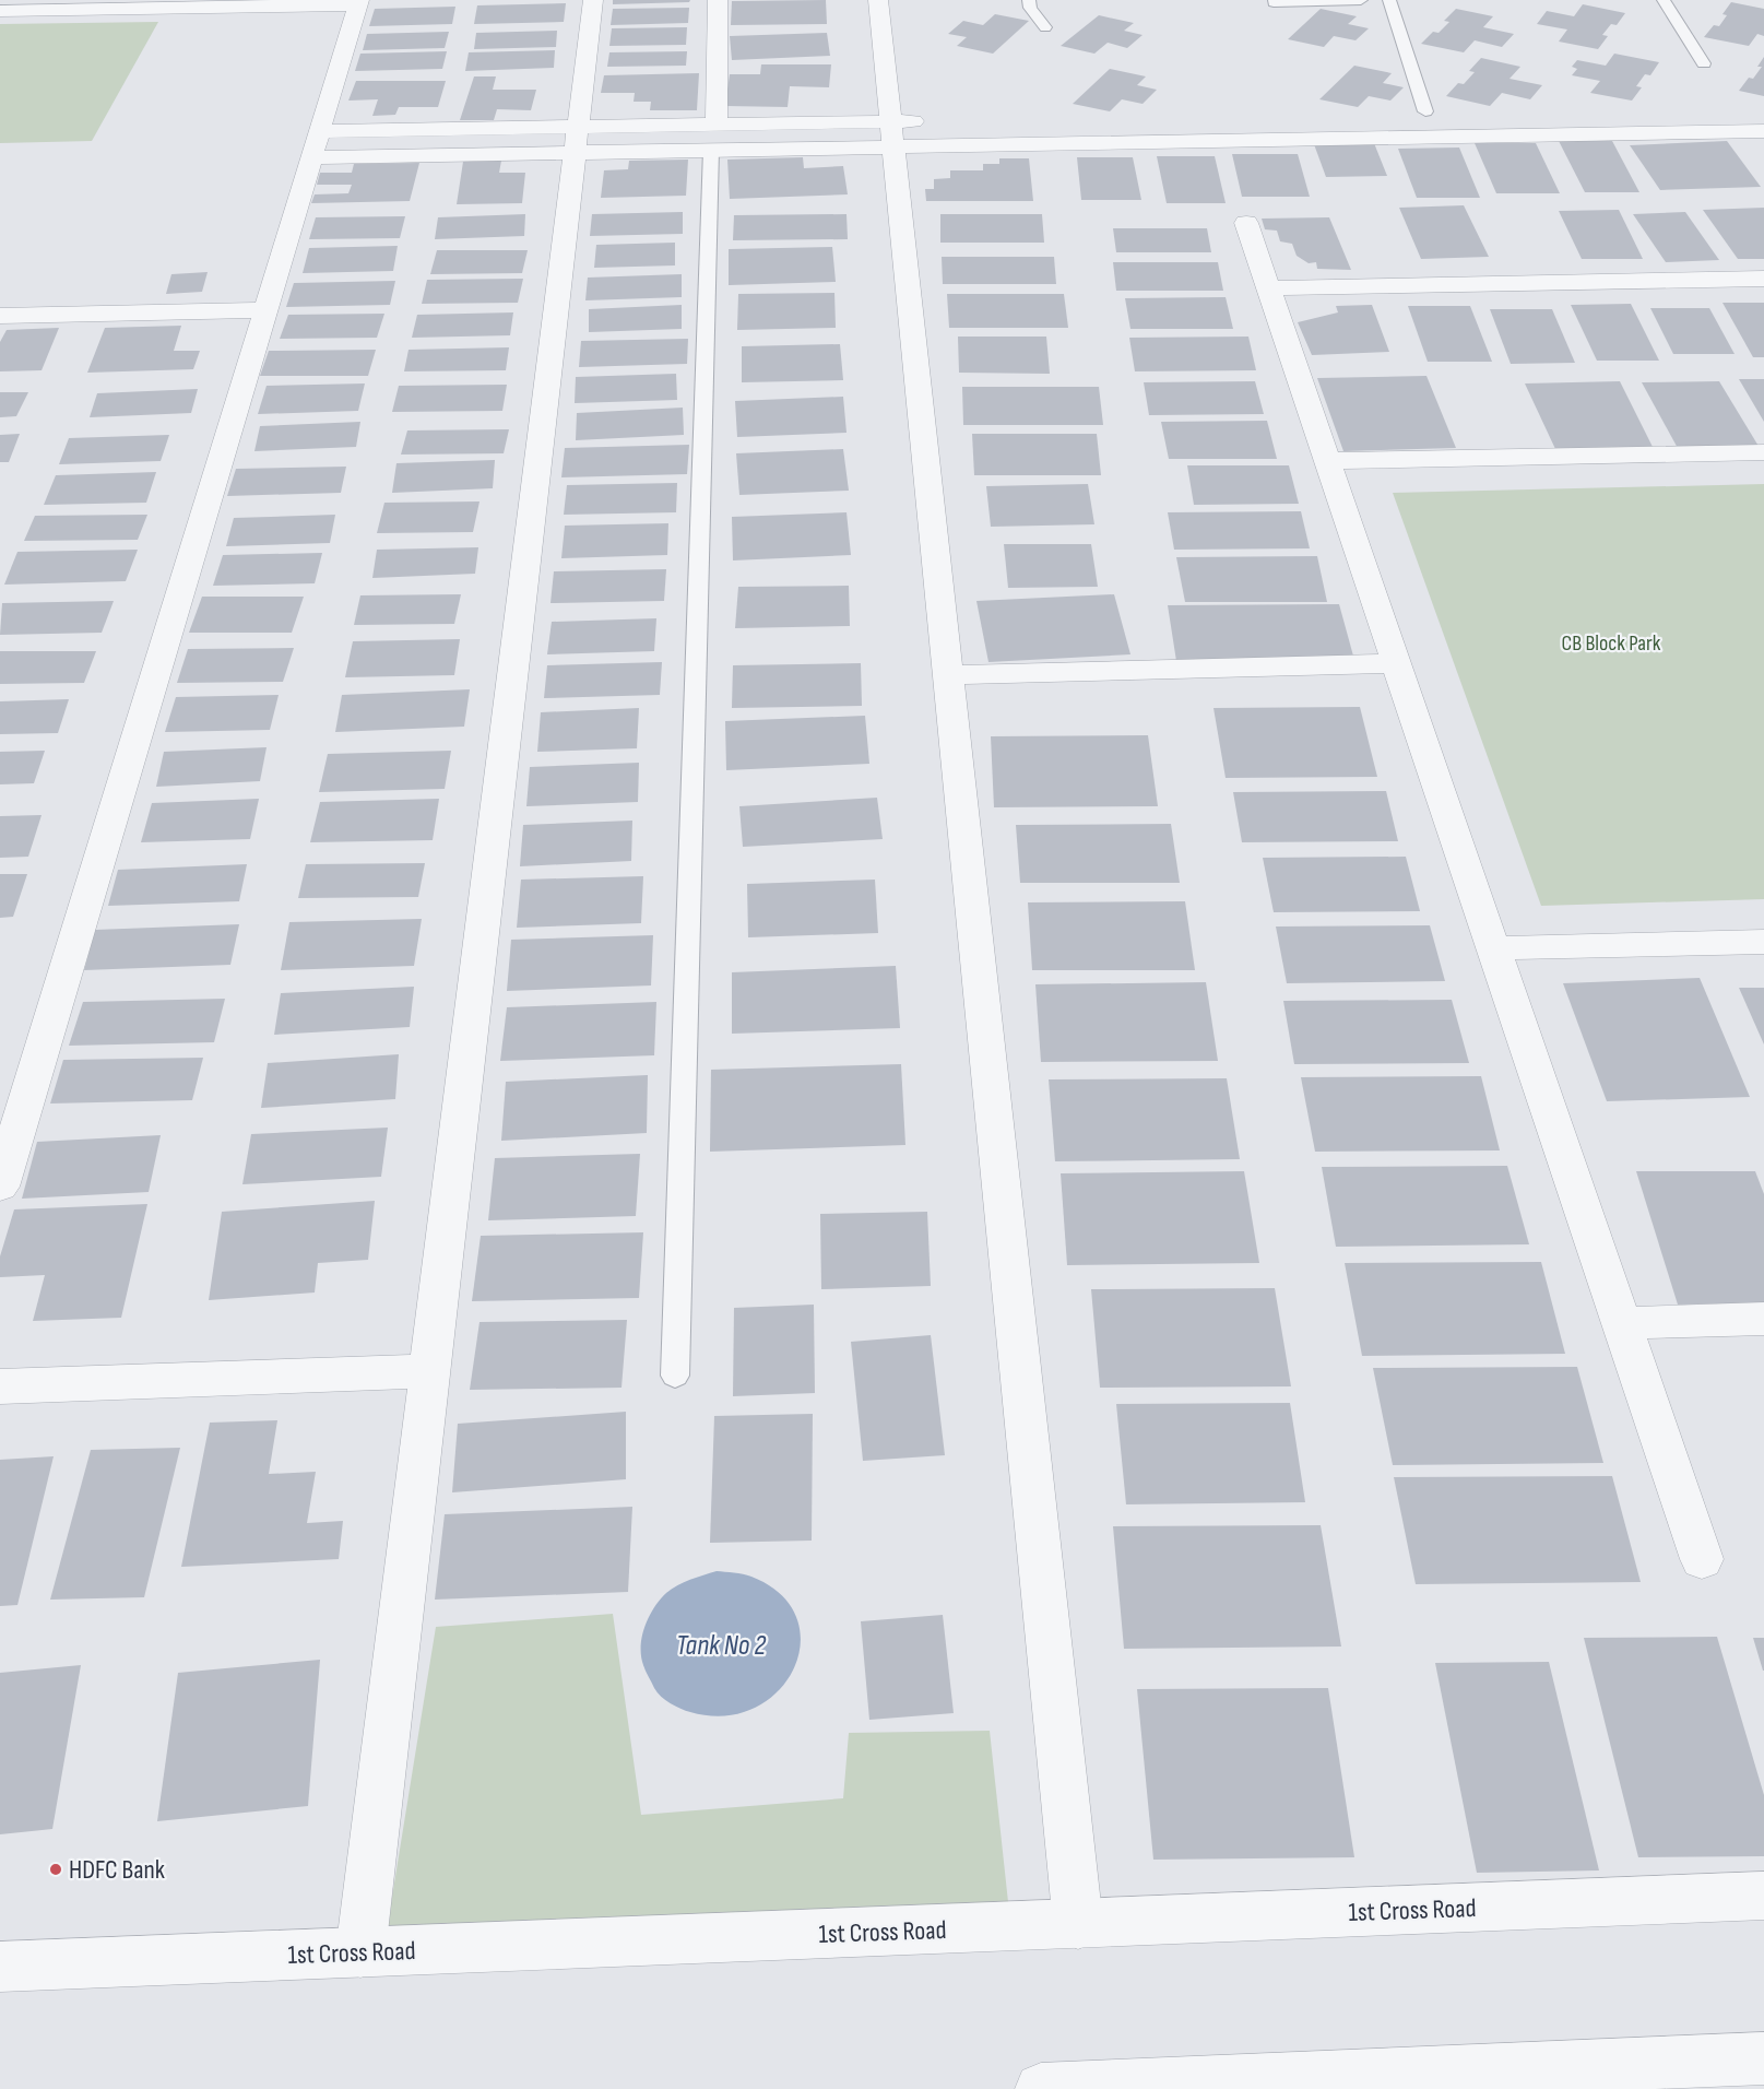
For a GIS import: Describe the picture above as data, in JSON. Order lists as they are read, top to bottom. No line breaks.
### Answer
{"streets":{"street":["1st Cross Road"]},"water":["Tank No 2"],"parks":["CB Block Park"],"places":["HDFC Bank"]}
